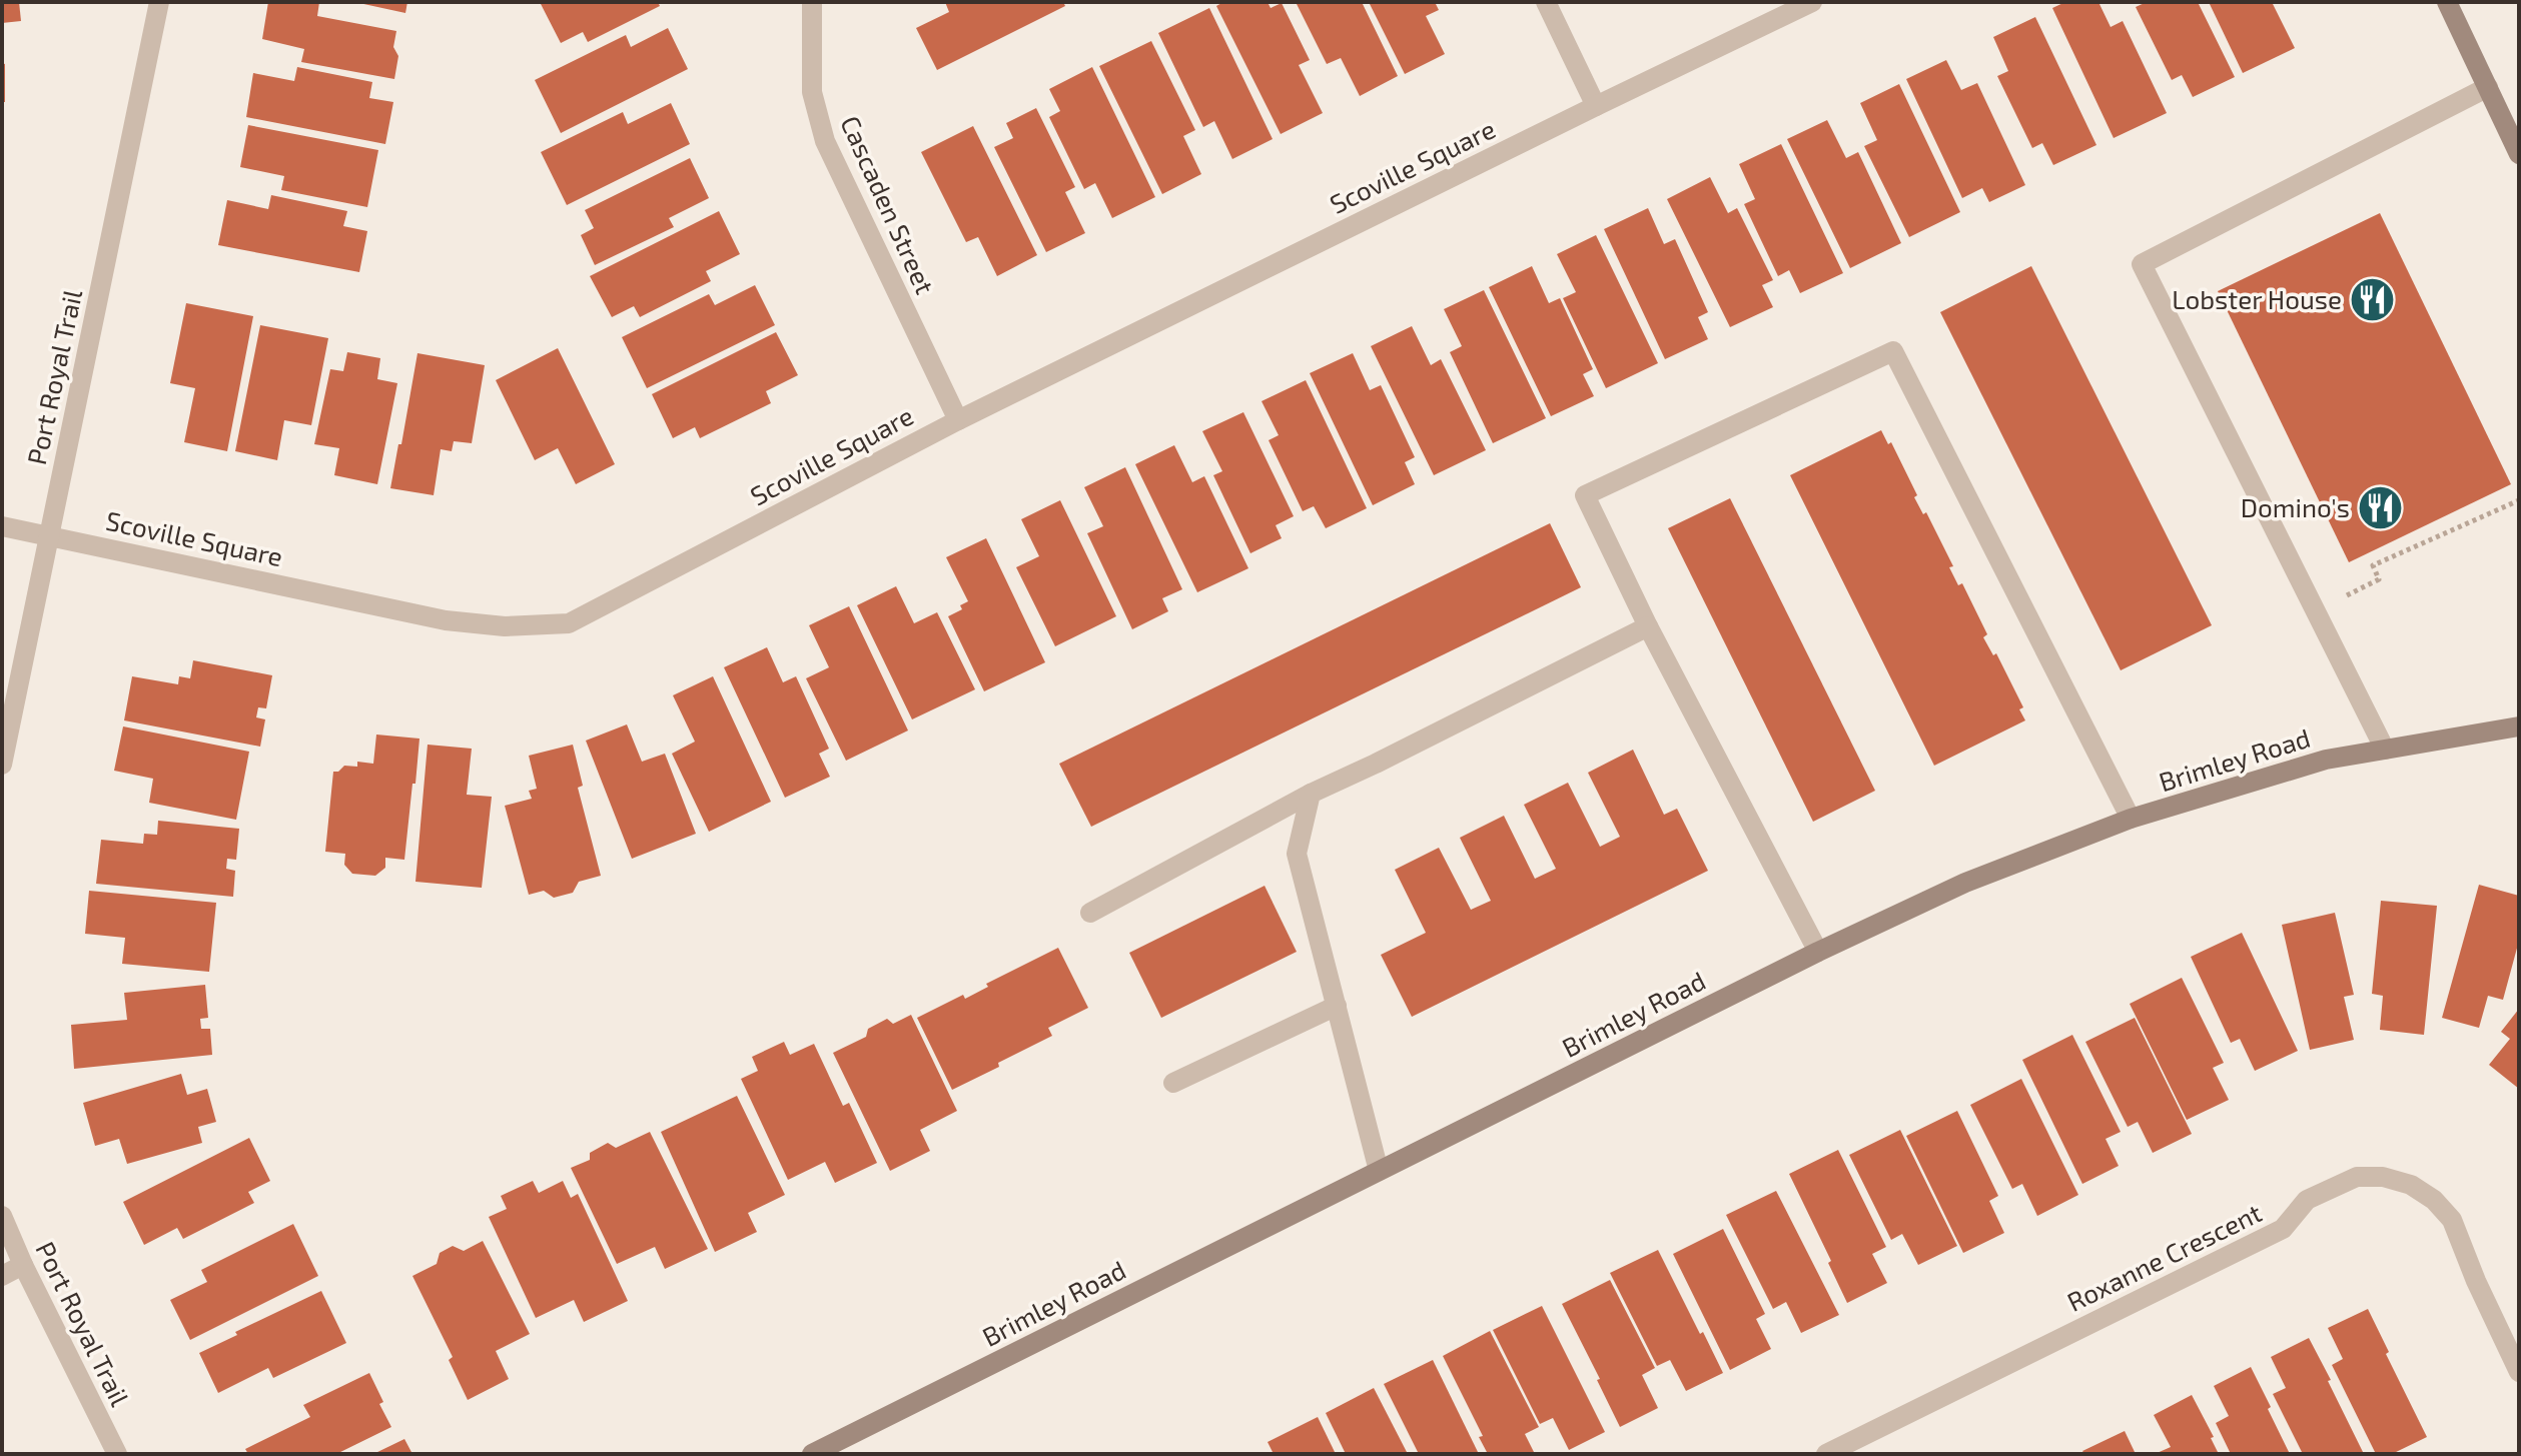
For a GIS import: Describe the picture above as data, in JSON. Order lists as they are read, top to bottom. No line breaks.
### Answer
{"streets":{"main road":["Brimley Road"],"street":["Scoville Square","Cascaden Street","Port Royal Trail","Roxanne Crescent"]},"crossings":[["Scoville Square","Cascaden Street"],["Scoville Square","Port Royal Trail"]],"places":{"restaurant":["Lobster House","Domino's"]}}
